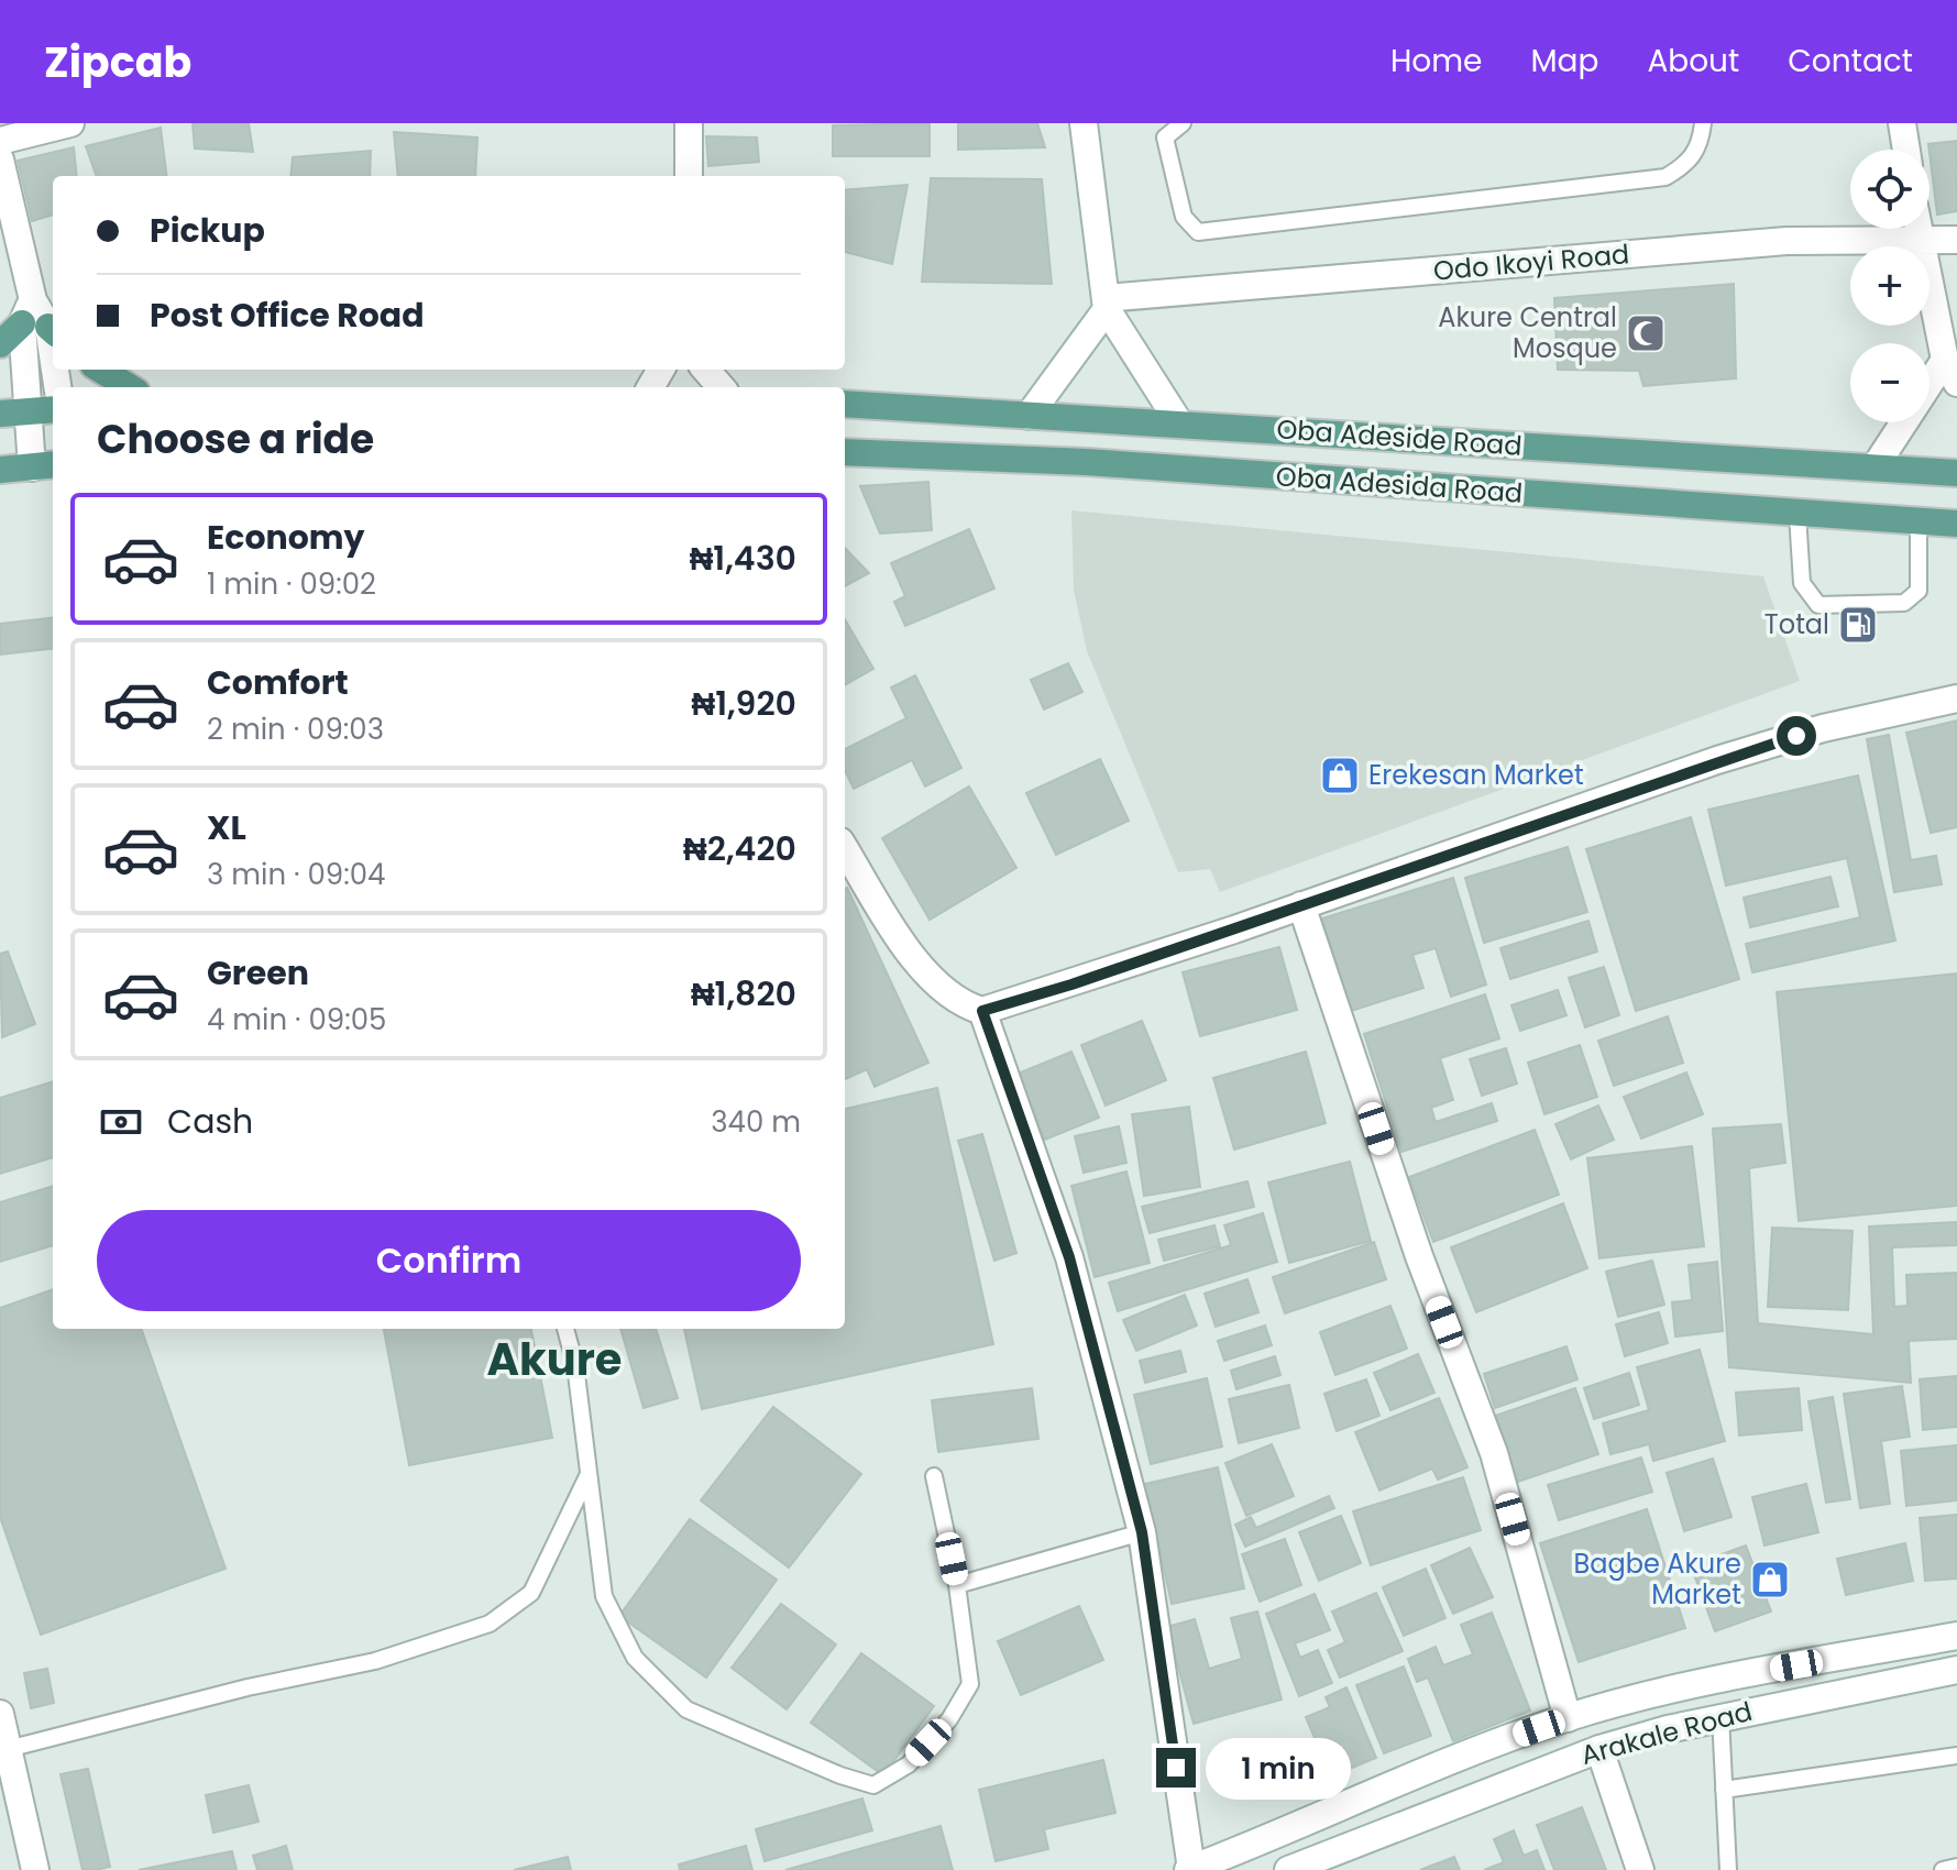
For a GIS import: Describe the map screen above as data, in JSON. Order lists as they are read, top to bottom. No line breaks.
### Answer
{"streets":{"main road":["Oba Adeside Road","Oba Adesida Road"],"street":["Odo Ikoyi Road","Arakale Road"]},"districts":["Akure"],"places":{"mosque":["Akure Central Mosque"],"fuel station":["Total"],"shop":["Erekesan Market","Bagbe Akure Market"]},"page":{"header":"Zipcab","nav":["Home","Map","About","Contact"],"map_buttons":["+","−"],"banner":["Pickup","Post Office Road"],"heading":"Choose a ride","list":[{"name":"Economy","note":"1 min · 09:02","value":"₦1,430"},{"name":"Comfort","note":"2 min · 09:03","value":"₦1,920"},{"name":"XL","note":"3 min · 09:04","value":"₦2,420"},{"name":"Green","note":"4 min · 09:05","value":"₦1,820"}],"pay":["Cash","340 m"],"buttons":"Confirm","bubble":"1 min"}}
